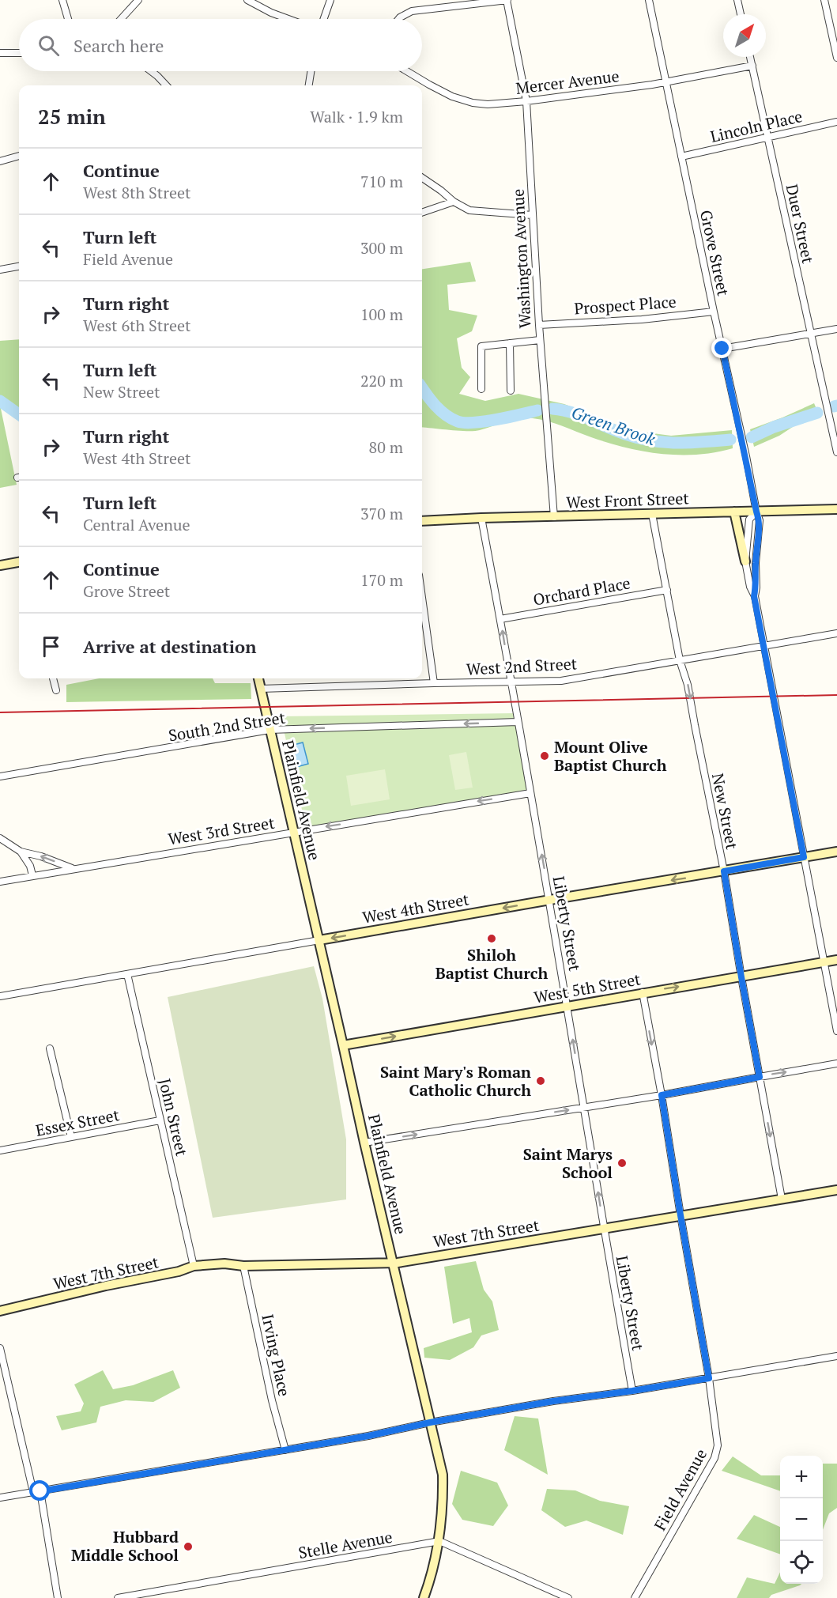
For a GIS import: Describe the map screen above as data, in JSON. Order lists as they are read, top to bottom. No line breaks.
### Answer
{"streets":{"street":["Mercer Avenue","Lincoln Place","Duer Street","Grove Street","Washington Avenue","Prospect Place","West Front Street","Orchard Place","West 2nd Street","South 2nd Street","Plainfield Avenue","New Street","West 3rd Street","West 4th Street","Liberty Street","West 5th Street","John Street","Essex Street","West 7th Street","Irving Place","Field Avenue","Stelle Avenue"]},"crossings":[["Mercer Avenue","Duer Street"],["Mercer Avenue","Grove Street"],["Mercer Avenue","Washington Avenue"],["Lincoln Place","Duer Street"],["Lincoln Place","Grove Street"],["Grove Street","Prospect Place"],["Grove Street","West Front Street"],["Washington Avenue","Prospect Place"],["Washington Avenue","West Front Street"],["West Front Street","New Street"],["West Front Street","Liberty Street"],["Orchard Place","New Street"],["Orchard Place","Liberty Street"],["West 2nd Street","Plainfield Avenue"],["West 2nd Street","New Street"],["West 2nd Street","Liberty Street"],["South 2nd Street","Plainfield Avenue"],["South 2nd Street","Liberty Street"],["Plainfield Avenue","West 3rd Street"],["Plainfield Avenue","West 4th Street"],["Plainfield Avenue","West 5th Street"],["Plainfield Avenue","West 7th Street"],["Plainfield Avenue","Stelle Avenue"],["New Street","West 4th Street"],["New Street","West 5th Street"],["New Street","West 7th Street"],["West 3rd Street","Liberty Street"],["West 4th Street","Liberty Street"],["West 4th Street","John Street"],["Liberty Street","West 5th Street"],["Liberty Street","West 7th Street"],["West 5th Street","Field Avenue"],["John Street","Essex Street"],["John Street","West 7th Street"],["West 7th Street","Irving Place"],["West 7th Street","Field Avenue"]],"one_way":["South 2nd Street","New Street","West 3rd Street","West 4th Street","Liberty Street","West 5th Street"],"water":["Green Brook"],"places":["Mount Olive Baptist Church","Shiloh Baptist Church","Saint Mary's Roman Catholic Church","Saint Marys School","Hubbard Middle School"],"north":"top right","page":{"search":"Search here","heading":["25 min","Walk · 1.9 km"],"list":[["Continue","West 8th Street","710 m"],["Turn left","Field Avenue","300 m"],["Turn right","West 6th Street","100 m"],["Turn left","New Street","220 m"],["Turn right","West 4th Street","80 m"],["Turn left","Central Avenue","370 m"],["Continue","Grove Street","170 m"],"Arrive at destination"],"map_buttons":["+","−"]}}
